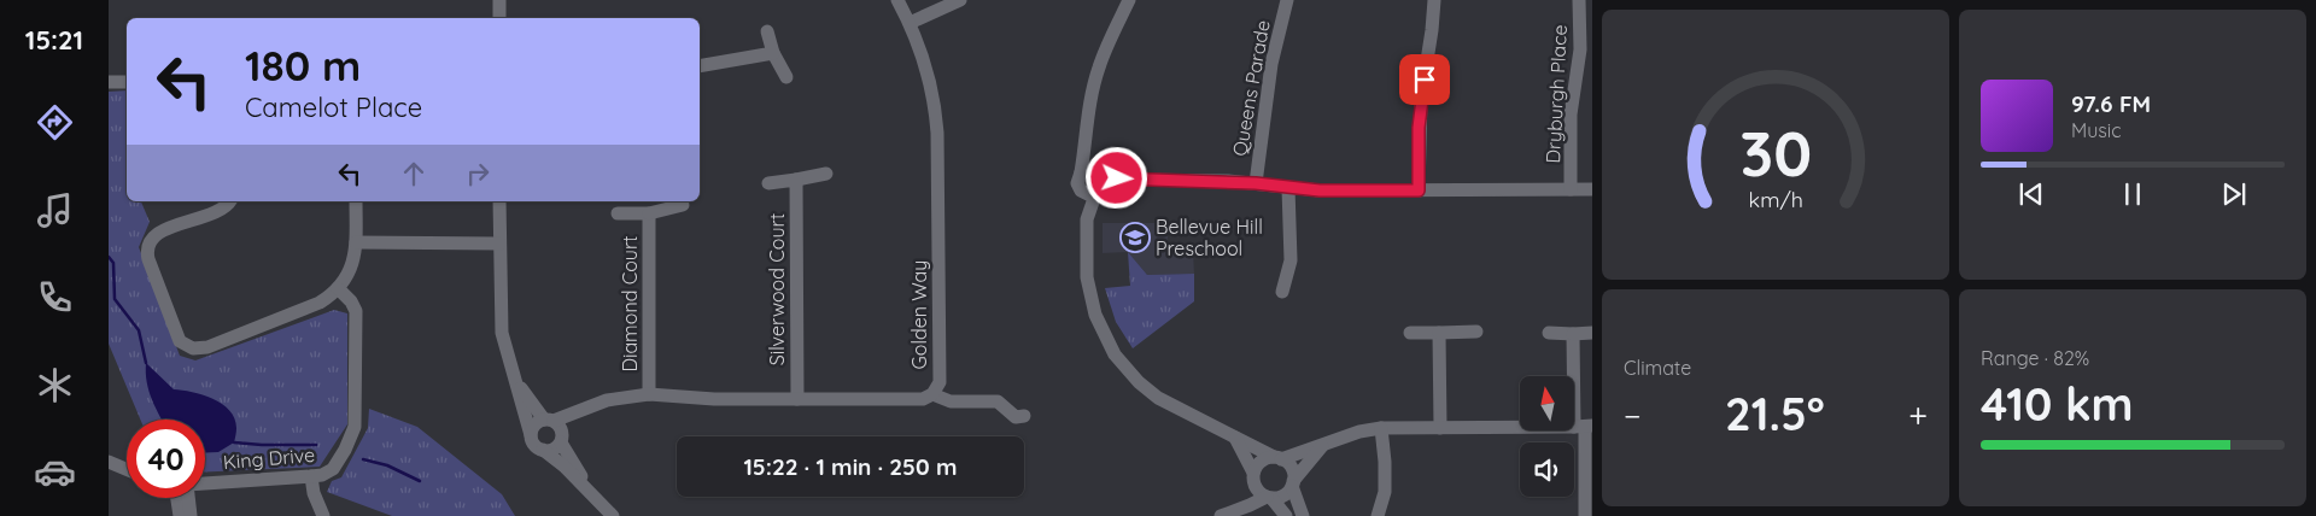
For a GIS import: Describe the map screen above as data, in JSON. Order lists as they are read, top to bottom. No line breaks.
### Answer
{"streets":{"street":["Queens Parade","Dryburgh Place","Silverwood Court","Diamond Court","Golden Way","King Drive"]},"crossings":[["Silverwood Court","Golden Way"],["Diamond Court","Golden Way"]],"places":{"school or university":["Bellevue Hill Preschool"]},"north":"top","page":{"tabs":"15:21","turn":["180 m","Camelot Place"],"song":["97.6 FM","Music"],"tile":["Climate",["Range · 82%","410 km"]],"heat":["−","21.5°","+"],"limit":"40","trip":"15:22 · 1 min · 250 m","gauge":["30","km/h"]}}
